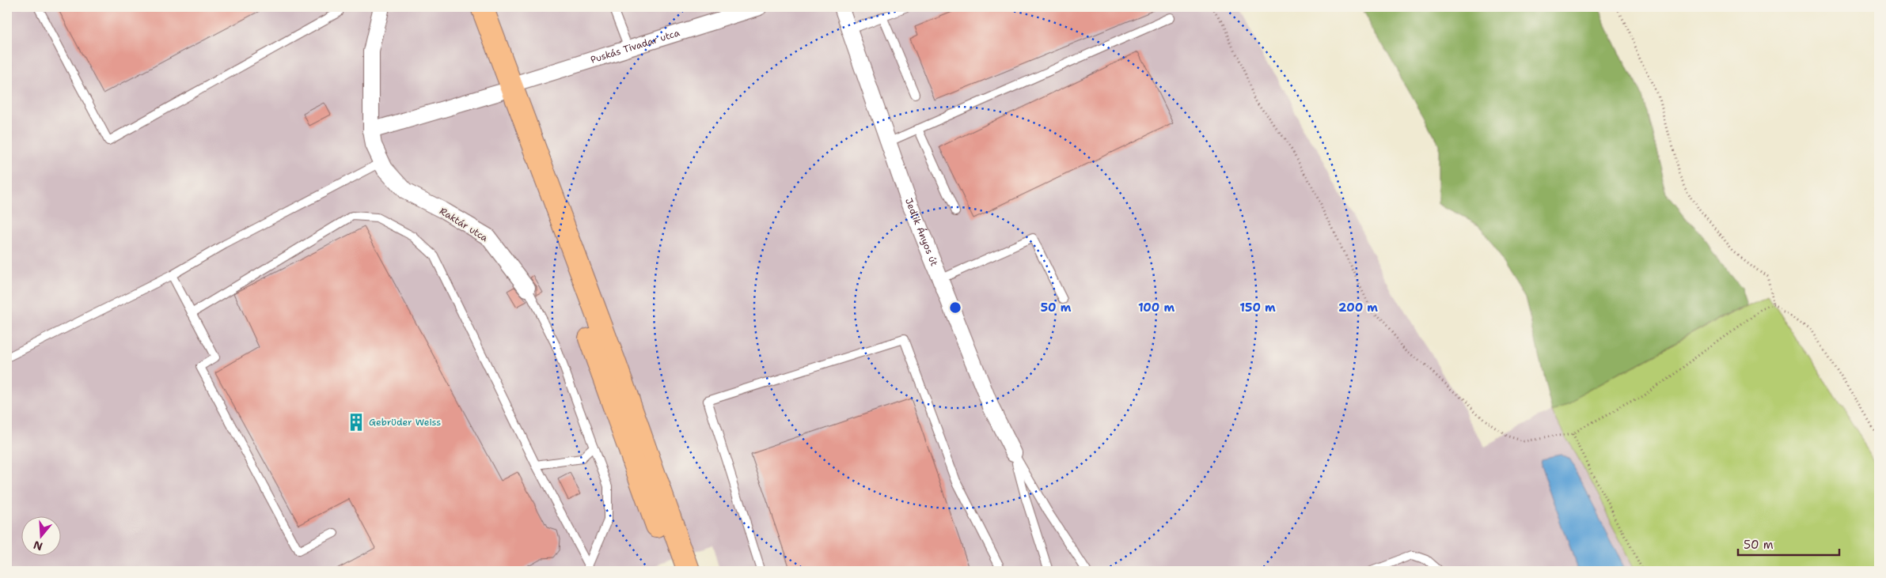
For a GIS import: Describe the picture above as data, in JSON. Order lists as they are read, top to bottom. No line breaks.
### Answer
{"streets":{"street":["Puskás Tivadar utca","Raktár utca","Jedlik Ányos út"]},"crossings":[["Puskás Tivadar utca","Raktár utca"]],"places":{"building":["Gebrüder Weiss"]},"scale_bar":"50 m","north":"bottom","rings":["50 m","100 m","150 m","200 m"]}
